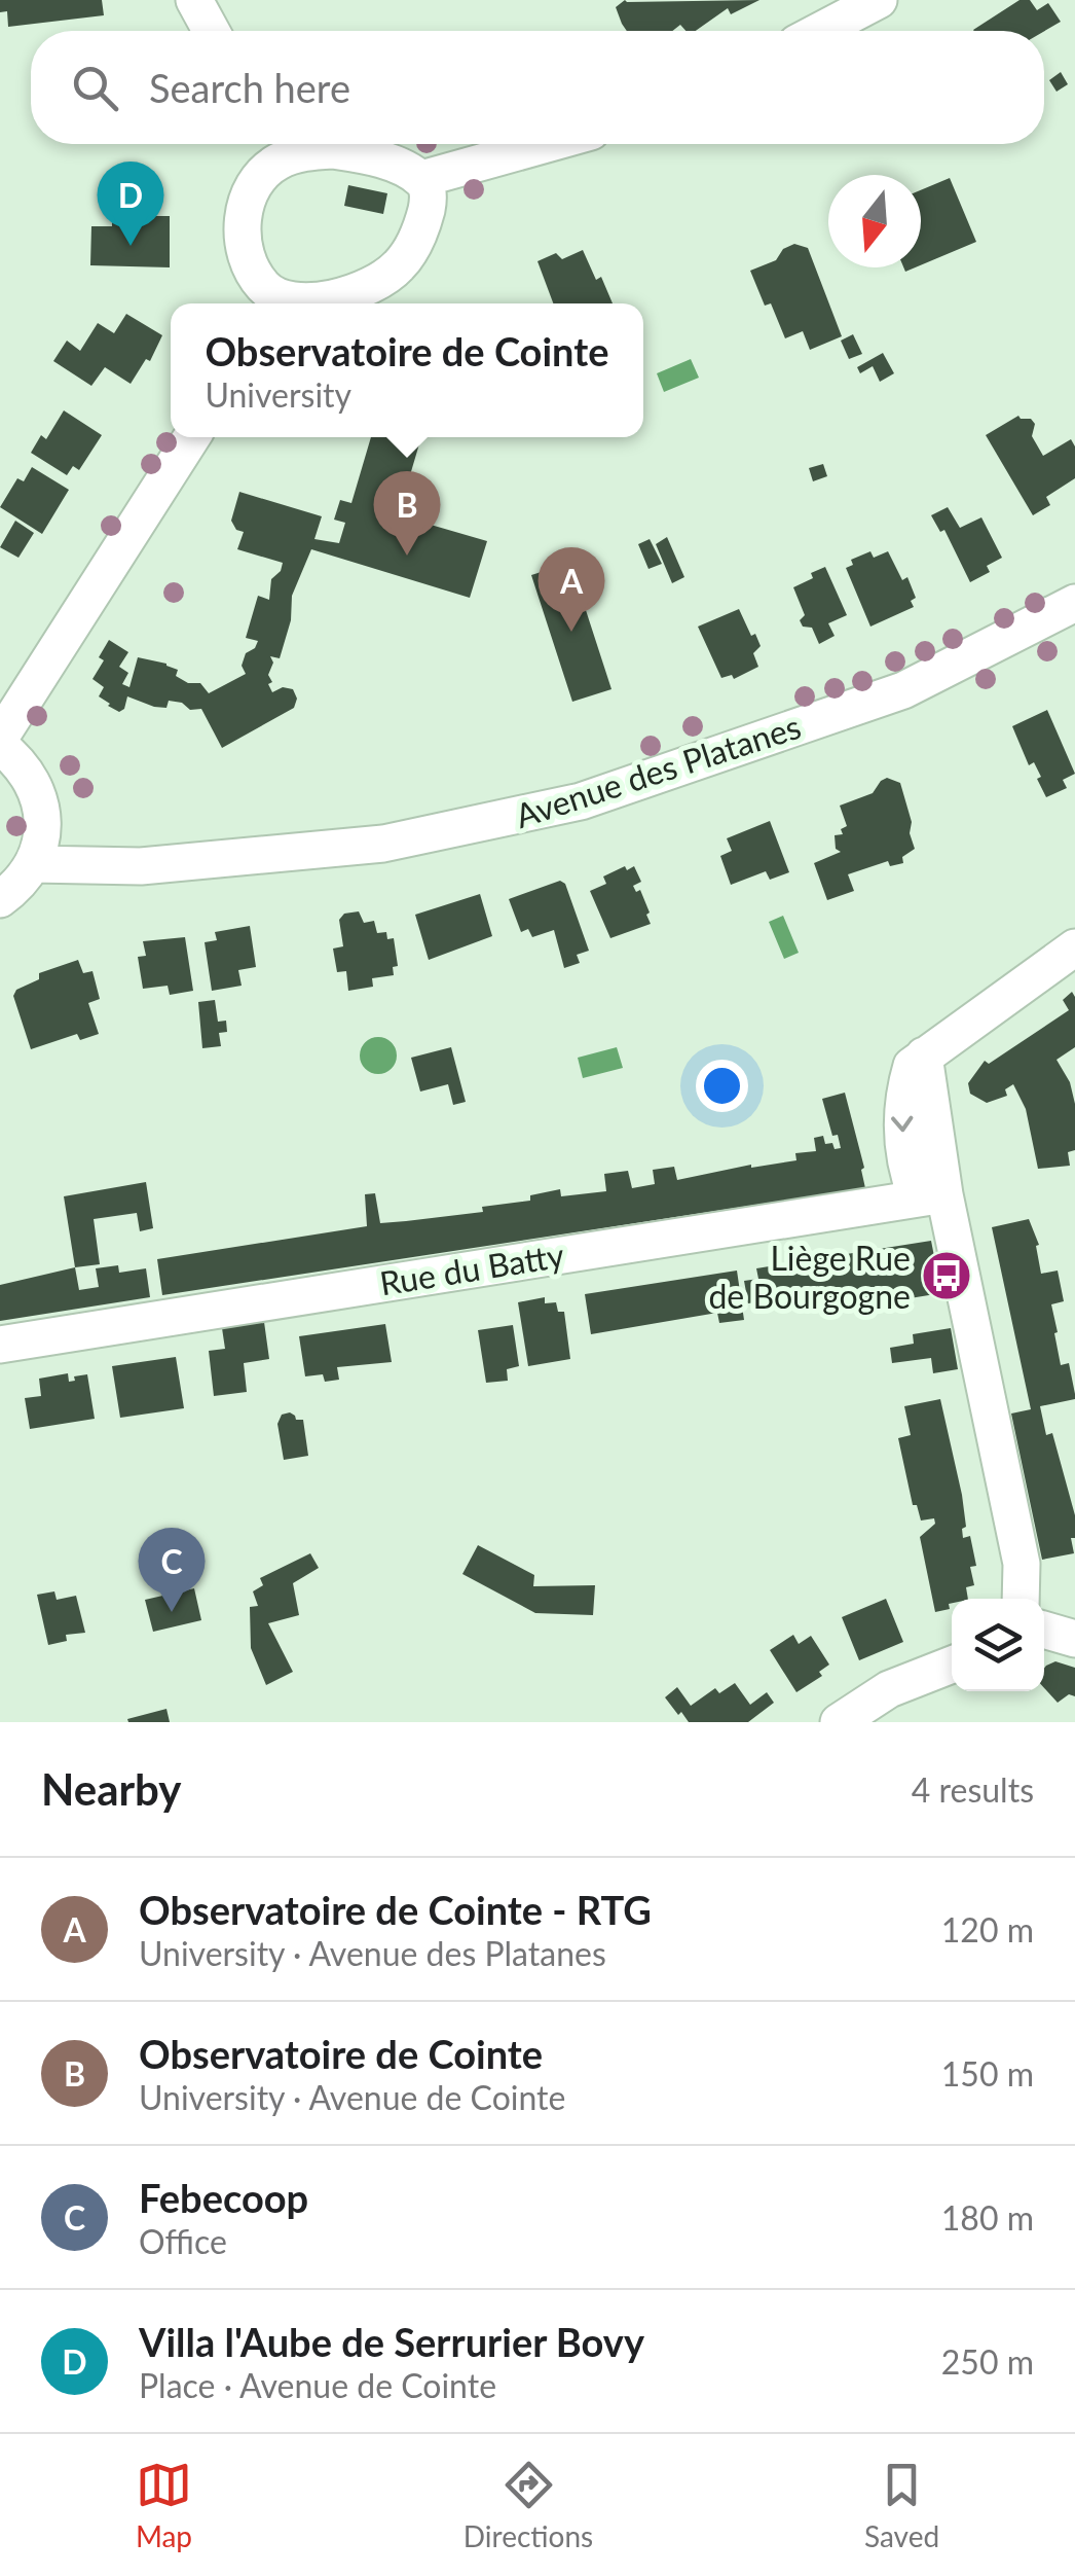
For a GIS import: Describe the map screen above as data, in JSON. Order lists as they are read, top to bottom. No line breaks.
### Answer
{"streets":{"street":["Avenue des Platanes","Rue du Batty"]},"places":{"bus stop":["Liège Rue de Bourgogne"]},"north":"bottom","page":{"search":"Search here","pins":["D","B","A","C"],"popup":["Observatoire de Cointe","University"],"heading":["Nearby","4 results"],"list":[{"mark":"A","name":"Observatoire de Cointe - RTG","note":"University · Avenue des Platanes","value":"120 m"},{"mark":"B","name":"Observatoire de Cointe","note":"University · Avenue de Cointe","value":"150 m"},{"mark":"C","name":"Febecoop","note":"Office","value":"180 m"},{"mark":"D","name":"Villa l'Aube de Serrurier Bovy","note":"Place · Avenue de Cointe","value":"250 m"}],"nav":["Map","Directions","Saved"]}}
